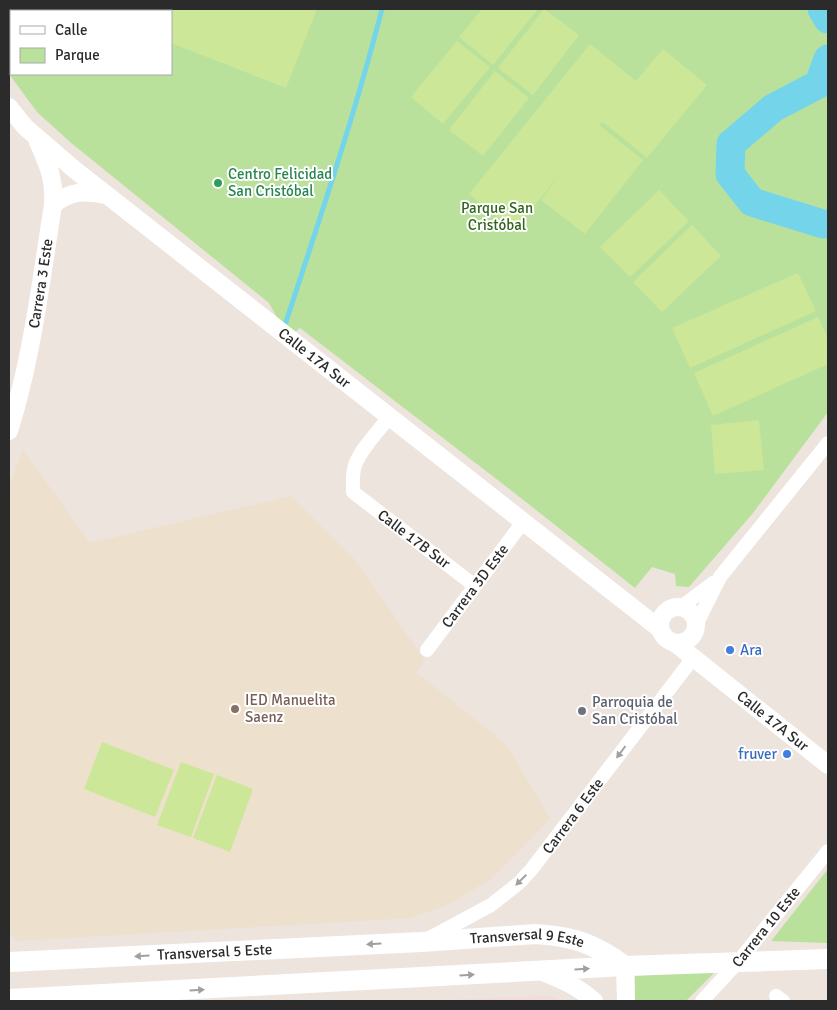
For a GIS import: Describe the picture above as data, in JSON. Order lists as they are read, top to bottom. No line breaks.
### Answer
{"streets":{"main road":["Transversal 9 Este","Transversal 5 Este"],"street":["Carrera 3 Este","Calle 17A Sur","Calle 17B Sur","Carrera 3D Este","Carrera 6 Este","Carrera 10 Este"]},"crossings":[["Carrera 3 Este","Calle 17A Sur"],["Calle 17A Sur","Calle 17B Sur"],["Calle 17A Sur","Carrera 3D Este"],["Calle 17A Sur","Carrera 6 Este"],["Calle 17B Sur","Carrera 3D Este"],["Carrera 6 Este","Transversal 9 Este"],["Carrera 6 Este","Transversal 5 Este"],["Carrera 10 Este","Transversal 9 Este"],["Transversal 9 Este","Transversal 5 Este"]],"one_way":["Carrera 6 Este","Transversal 5 Este"],"parks":["Parque San Cristóbal"],"places":["Centro Felicidad San Cristóbal","Ara","IED Manuelita Saenz","Parroquia de San Cristóbal","fruver"],"legend":["Calle","Parque"]}
